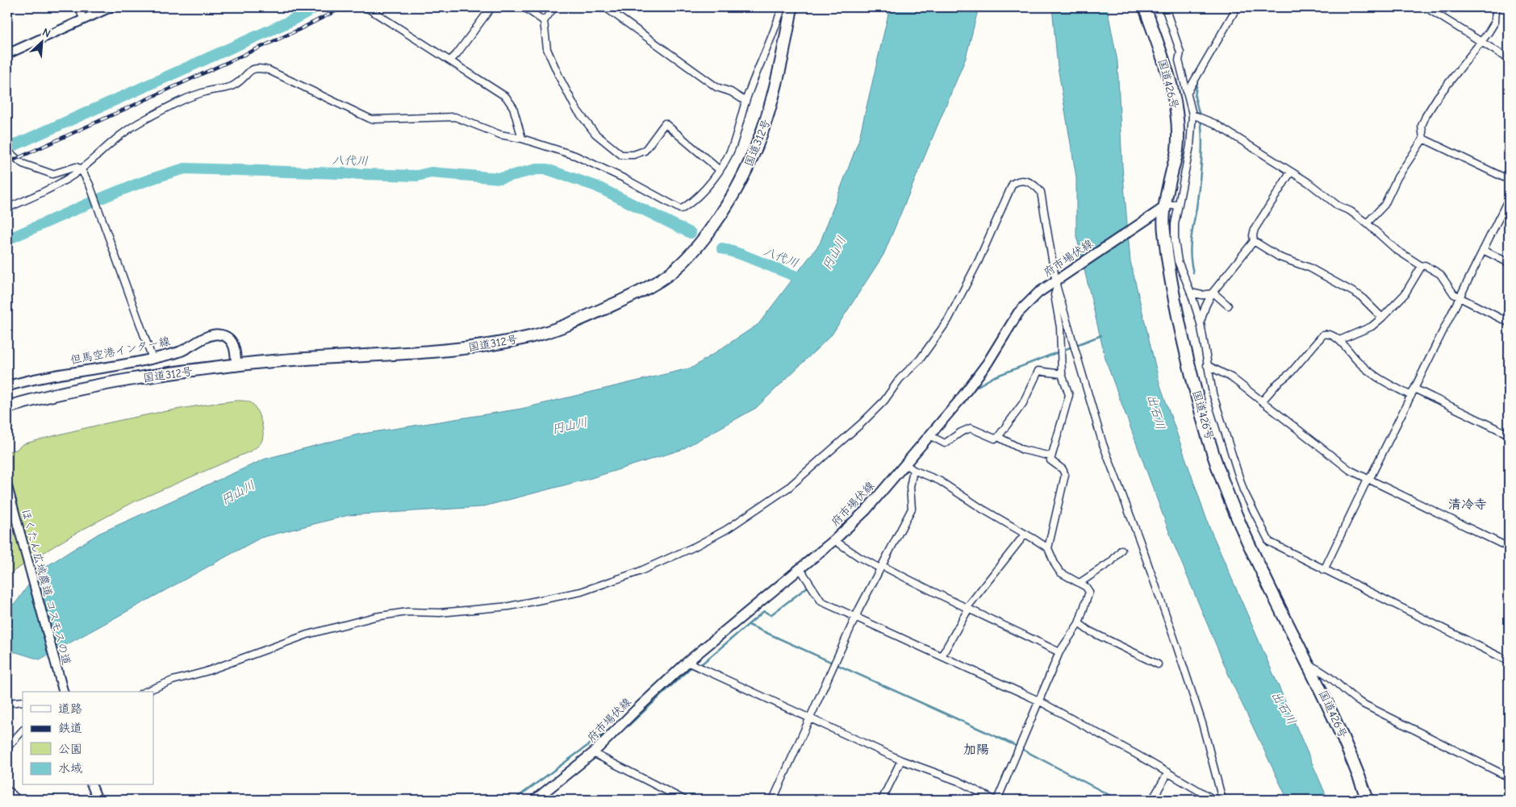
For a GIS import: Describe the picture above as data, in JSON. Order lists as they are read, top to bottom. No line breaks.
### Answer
{"streets":{"highway":["国道426号","国道312号"],"main road":["府市場伏線","但馬空港インター線"],"street":["ほくたん広域農道 コスモスの道"]},"crossings":[["国道426号","府市場伏線"],["国道312号","但馬空港インター線"]],"districts":["清冷寺","加陽"],"water":["八代川","円山川","出石川"],"legend":["道路","鉄道","公園","水域"],"north":"top right"}
